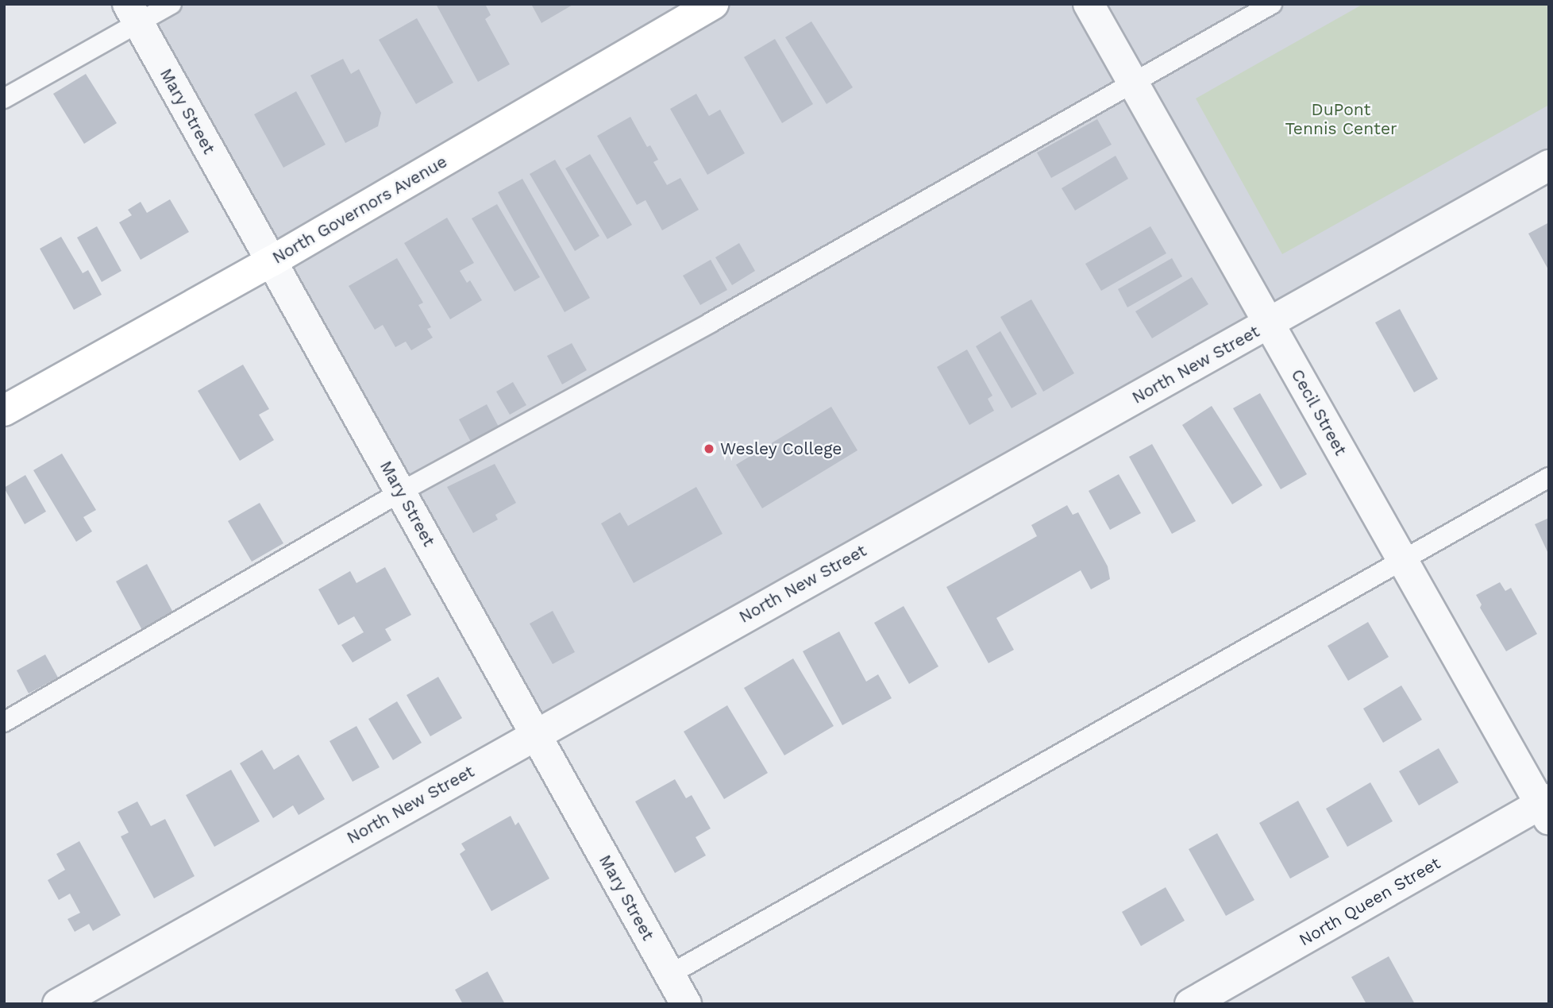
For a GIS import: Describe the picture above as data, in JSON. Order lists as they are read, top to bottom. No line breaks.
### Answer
{"streets":{"main road":["North Governors Avenue"],"street":["Mary Street","North New Street","Cecil Street","North Queen Street"]},"crossings":[["Mary Street","North Governors Avenue"],["Mary Street","North New Street"],["North New Street","Cecil Street"],["Cecil Street","North Queen Street"]],"parks":["DuPont Tennis Center"],"places":["Wesley College"]}
